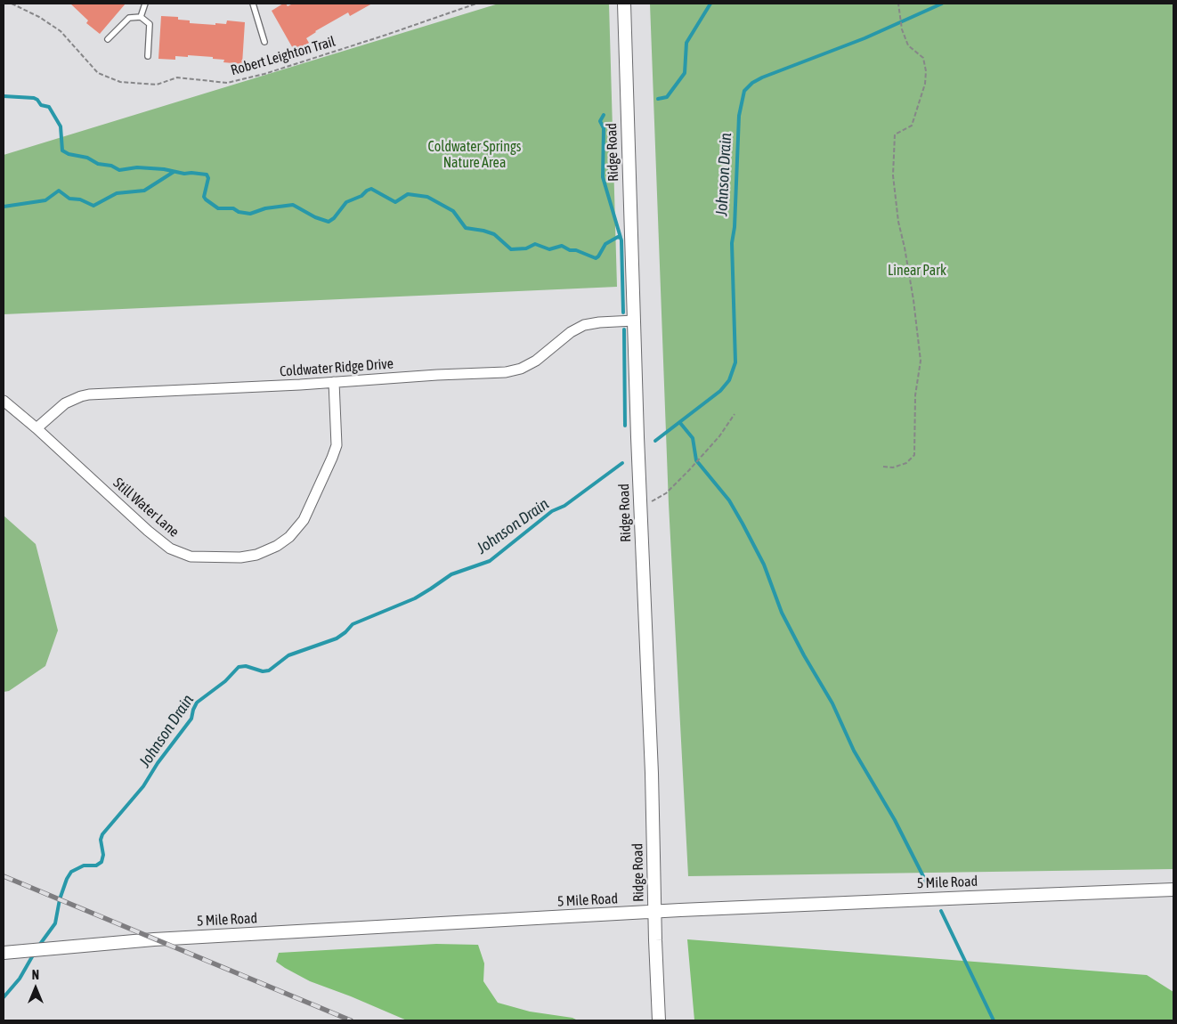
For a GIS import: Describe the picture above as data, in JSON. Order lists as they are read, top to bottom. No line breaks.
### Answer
{"streets":{"street":["Ridge Road","Coldwater Ridge Drive","Still Water Lane","5 Mile Road"],"path":["Robert Leighton Trail"]},"crossings":[["Ridge Road","Coldwater Ridge Drive"],["Ridge Road","5 Mile Road"],["Coldwater Ridge Drive","Still Water Lane"]],"water":["Johnson Drain"],"parks":["Coldwater Springs Nature Area","Linear Park"],"north":"top"}
